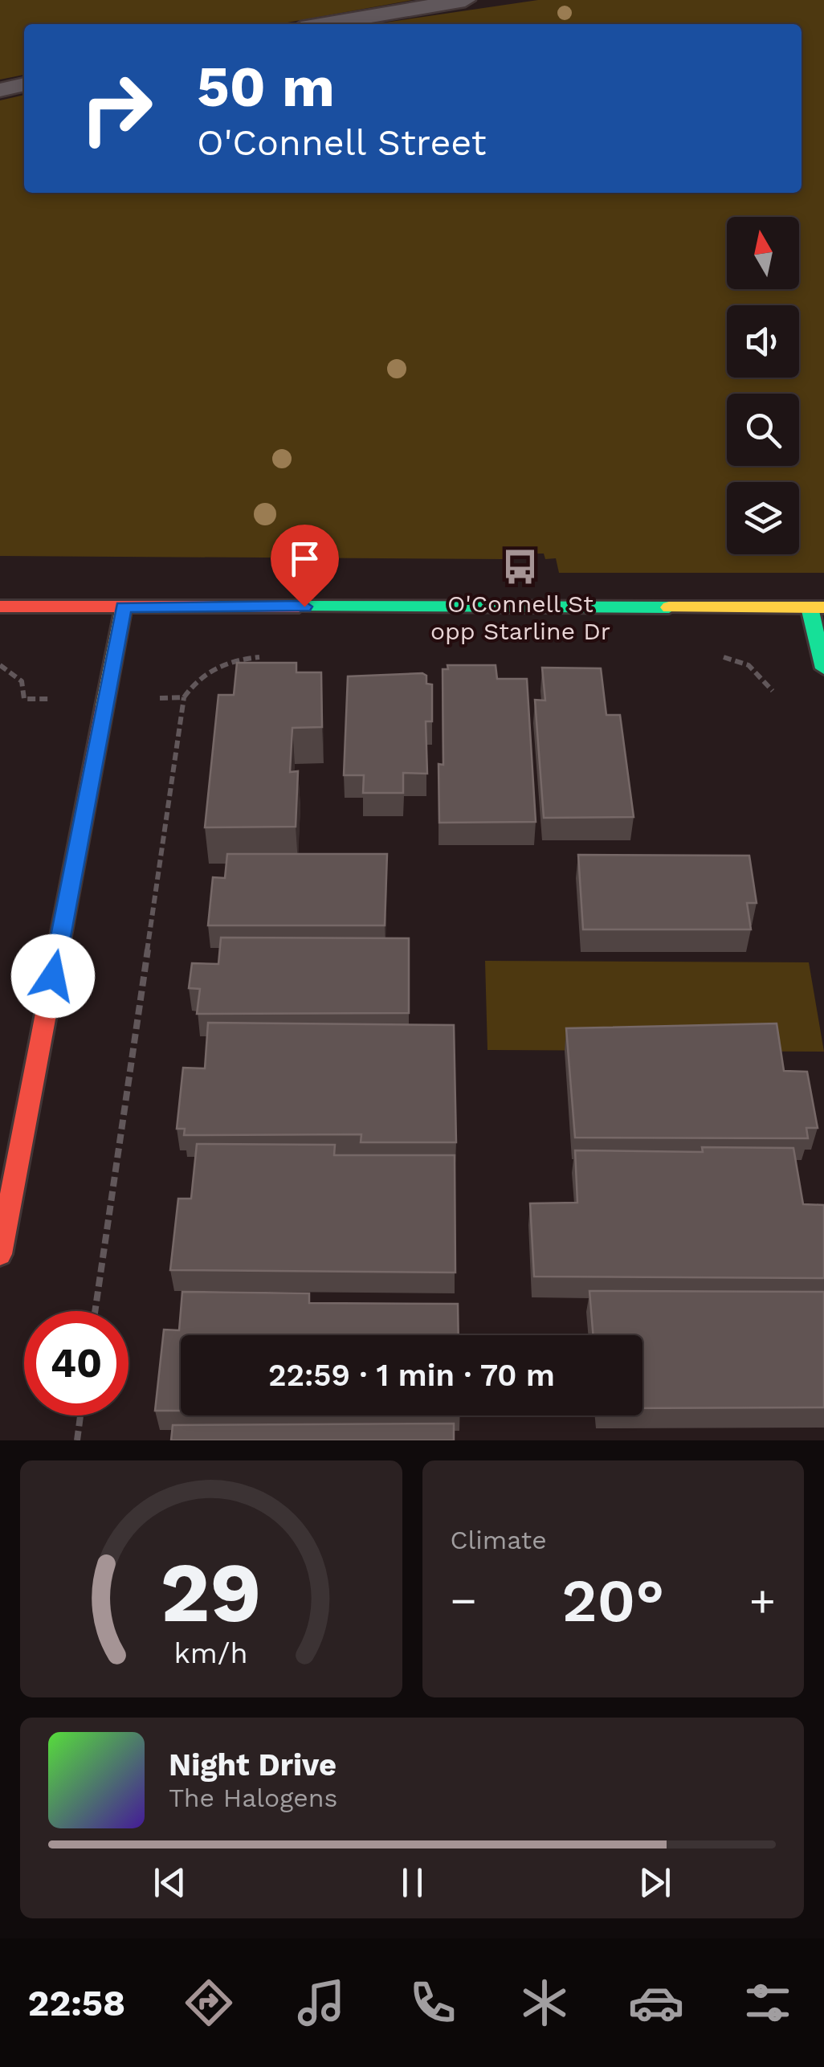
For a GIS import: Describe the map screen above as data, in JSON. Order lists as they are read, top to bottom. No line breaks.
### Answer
{"places":{"bus stop":["O'Connell St opp Starline Dr"]},"north":"top","page":{"turn":["50 m","O'Connell Street"],"limit":"40","trip":"22:59 · 1 min · 70 m","tile":"Climate","heat":["−","20°","+"],"song":["Night Drive","The Halogens"],"tabs":"22:58","gauge":["29","km/h"]}}
